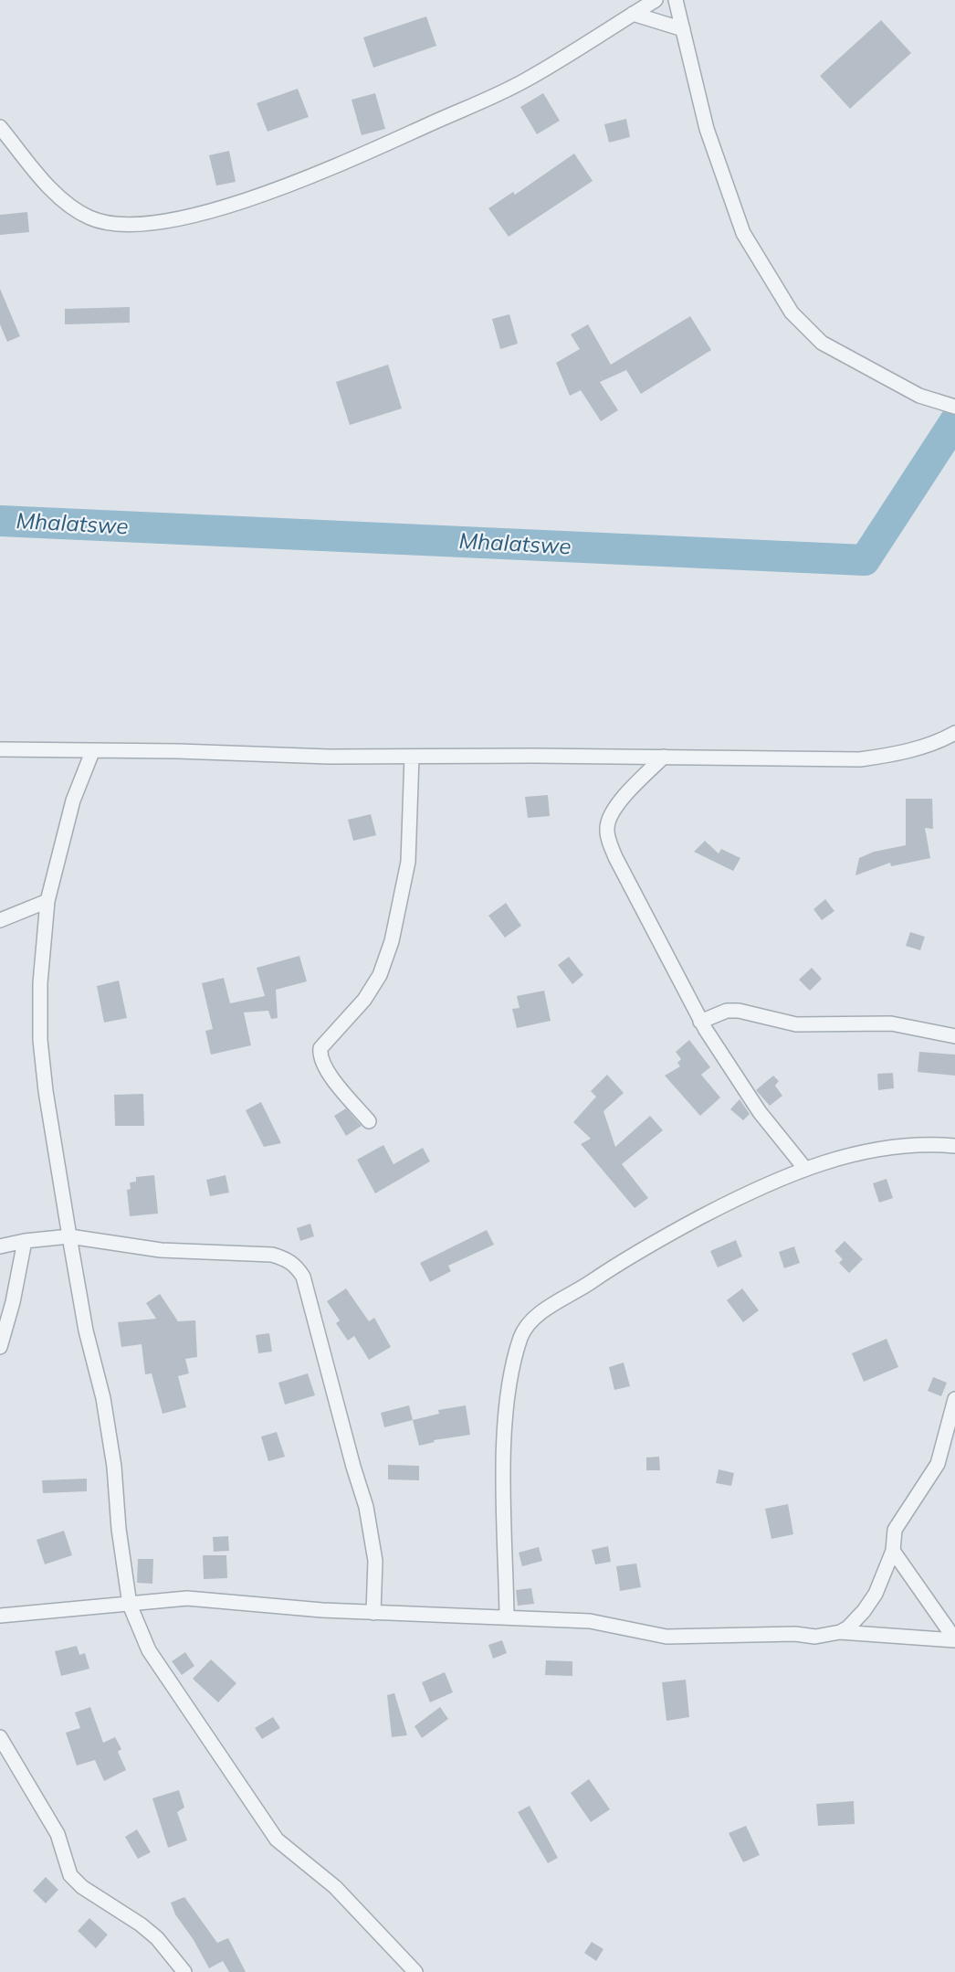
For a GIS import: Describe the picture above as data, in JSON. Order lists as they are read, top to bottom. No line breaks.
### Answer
{"water":["Mhalatswe"]}
